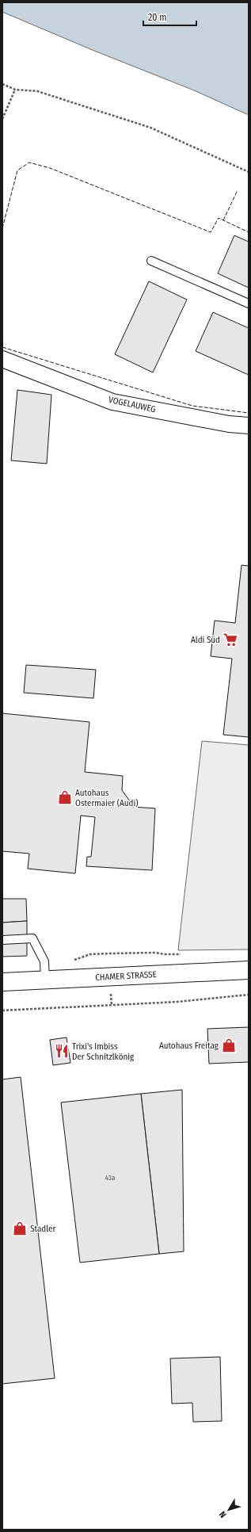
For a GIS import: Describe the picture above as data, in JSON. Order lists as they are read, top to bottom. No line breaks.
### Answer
{"streets":{"main road":["CHAMER STRASSE"],"street":["VOGELAUWEG"]},"places":{"supermarket":["Aldi Süd"],"shop":["Autohaus Ostermaier (Audi)","Autohaus Freitag","Stadler"],"restaurant":["Trixi's Imbiss Der Schnitzlkönig"]},"house_numbers":["43a"],"scale_bar":"20 m","north":"bottom left"}
